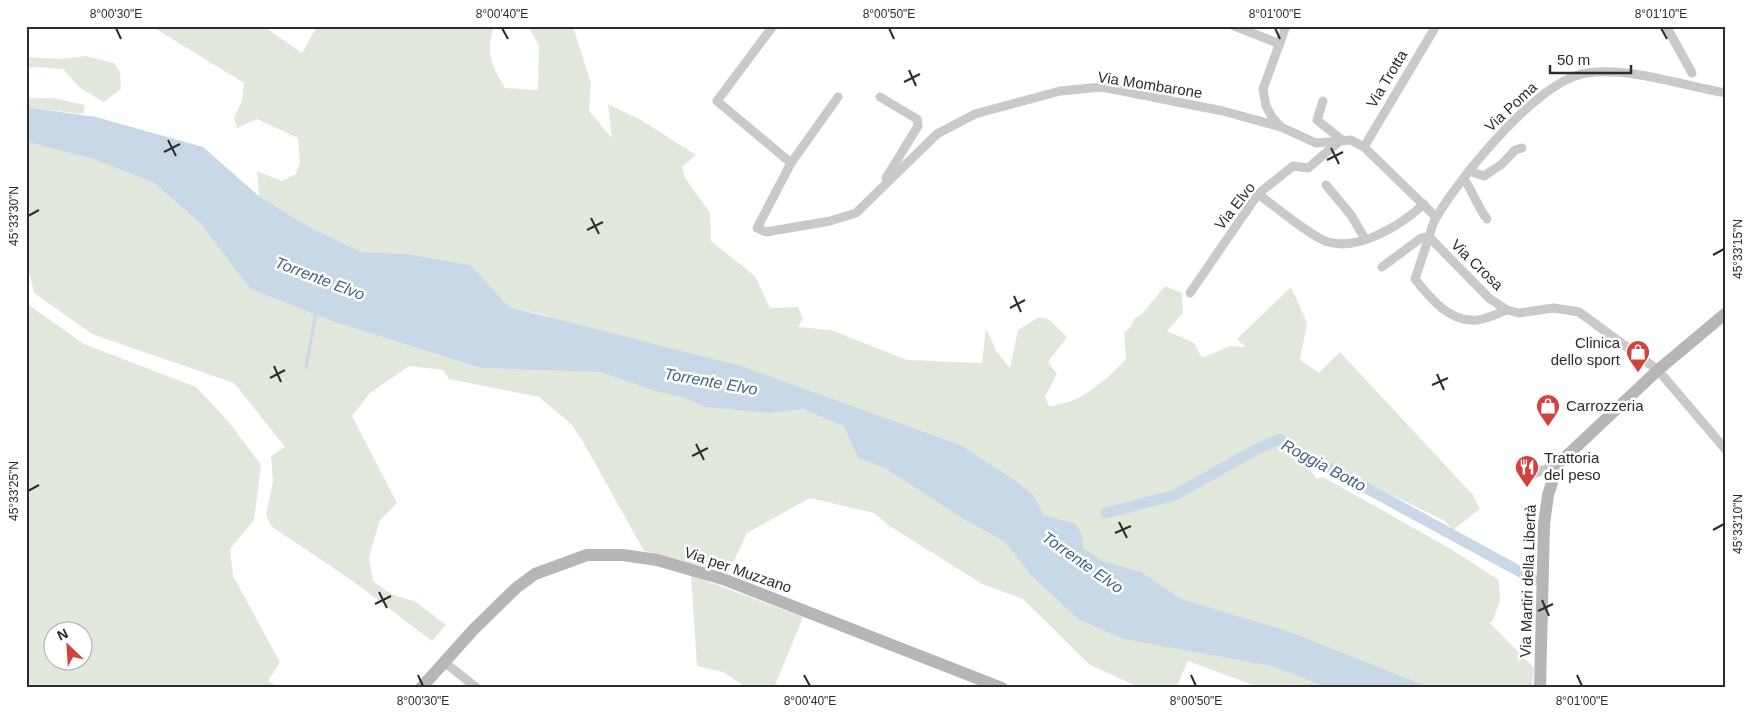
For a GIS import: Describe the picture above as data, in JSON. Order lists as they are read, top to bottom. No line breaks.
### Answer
{"streets":{"street":["Via Trotta","Via Mombarone","Via Poma","Via Elvo","Via Crosa","Via per Muzzano","Via Martiri della Libertà"]},"crossings":[["Via Mombarone","Via Elvo"],["Via Poma","Via Crosa"],["Via Crosa","Via Martiri della Libertà"]],"water":["Torrente Elvo","Roggia Botto"],"places":{"shop":["Clinica dello sport","Carrozzeria"],"restaurant":["Trattoria del peso"]},"scale_bar":"50 m","north":"top left","coordinates":["8°00'30\"E","8°00'40\"E","8°00'50\"E","8°01'00\"E","8°01'10\"E","45°33'30\"N","45°33'15\"N","45°33'25\"N","45°33'10\"N"]}
